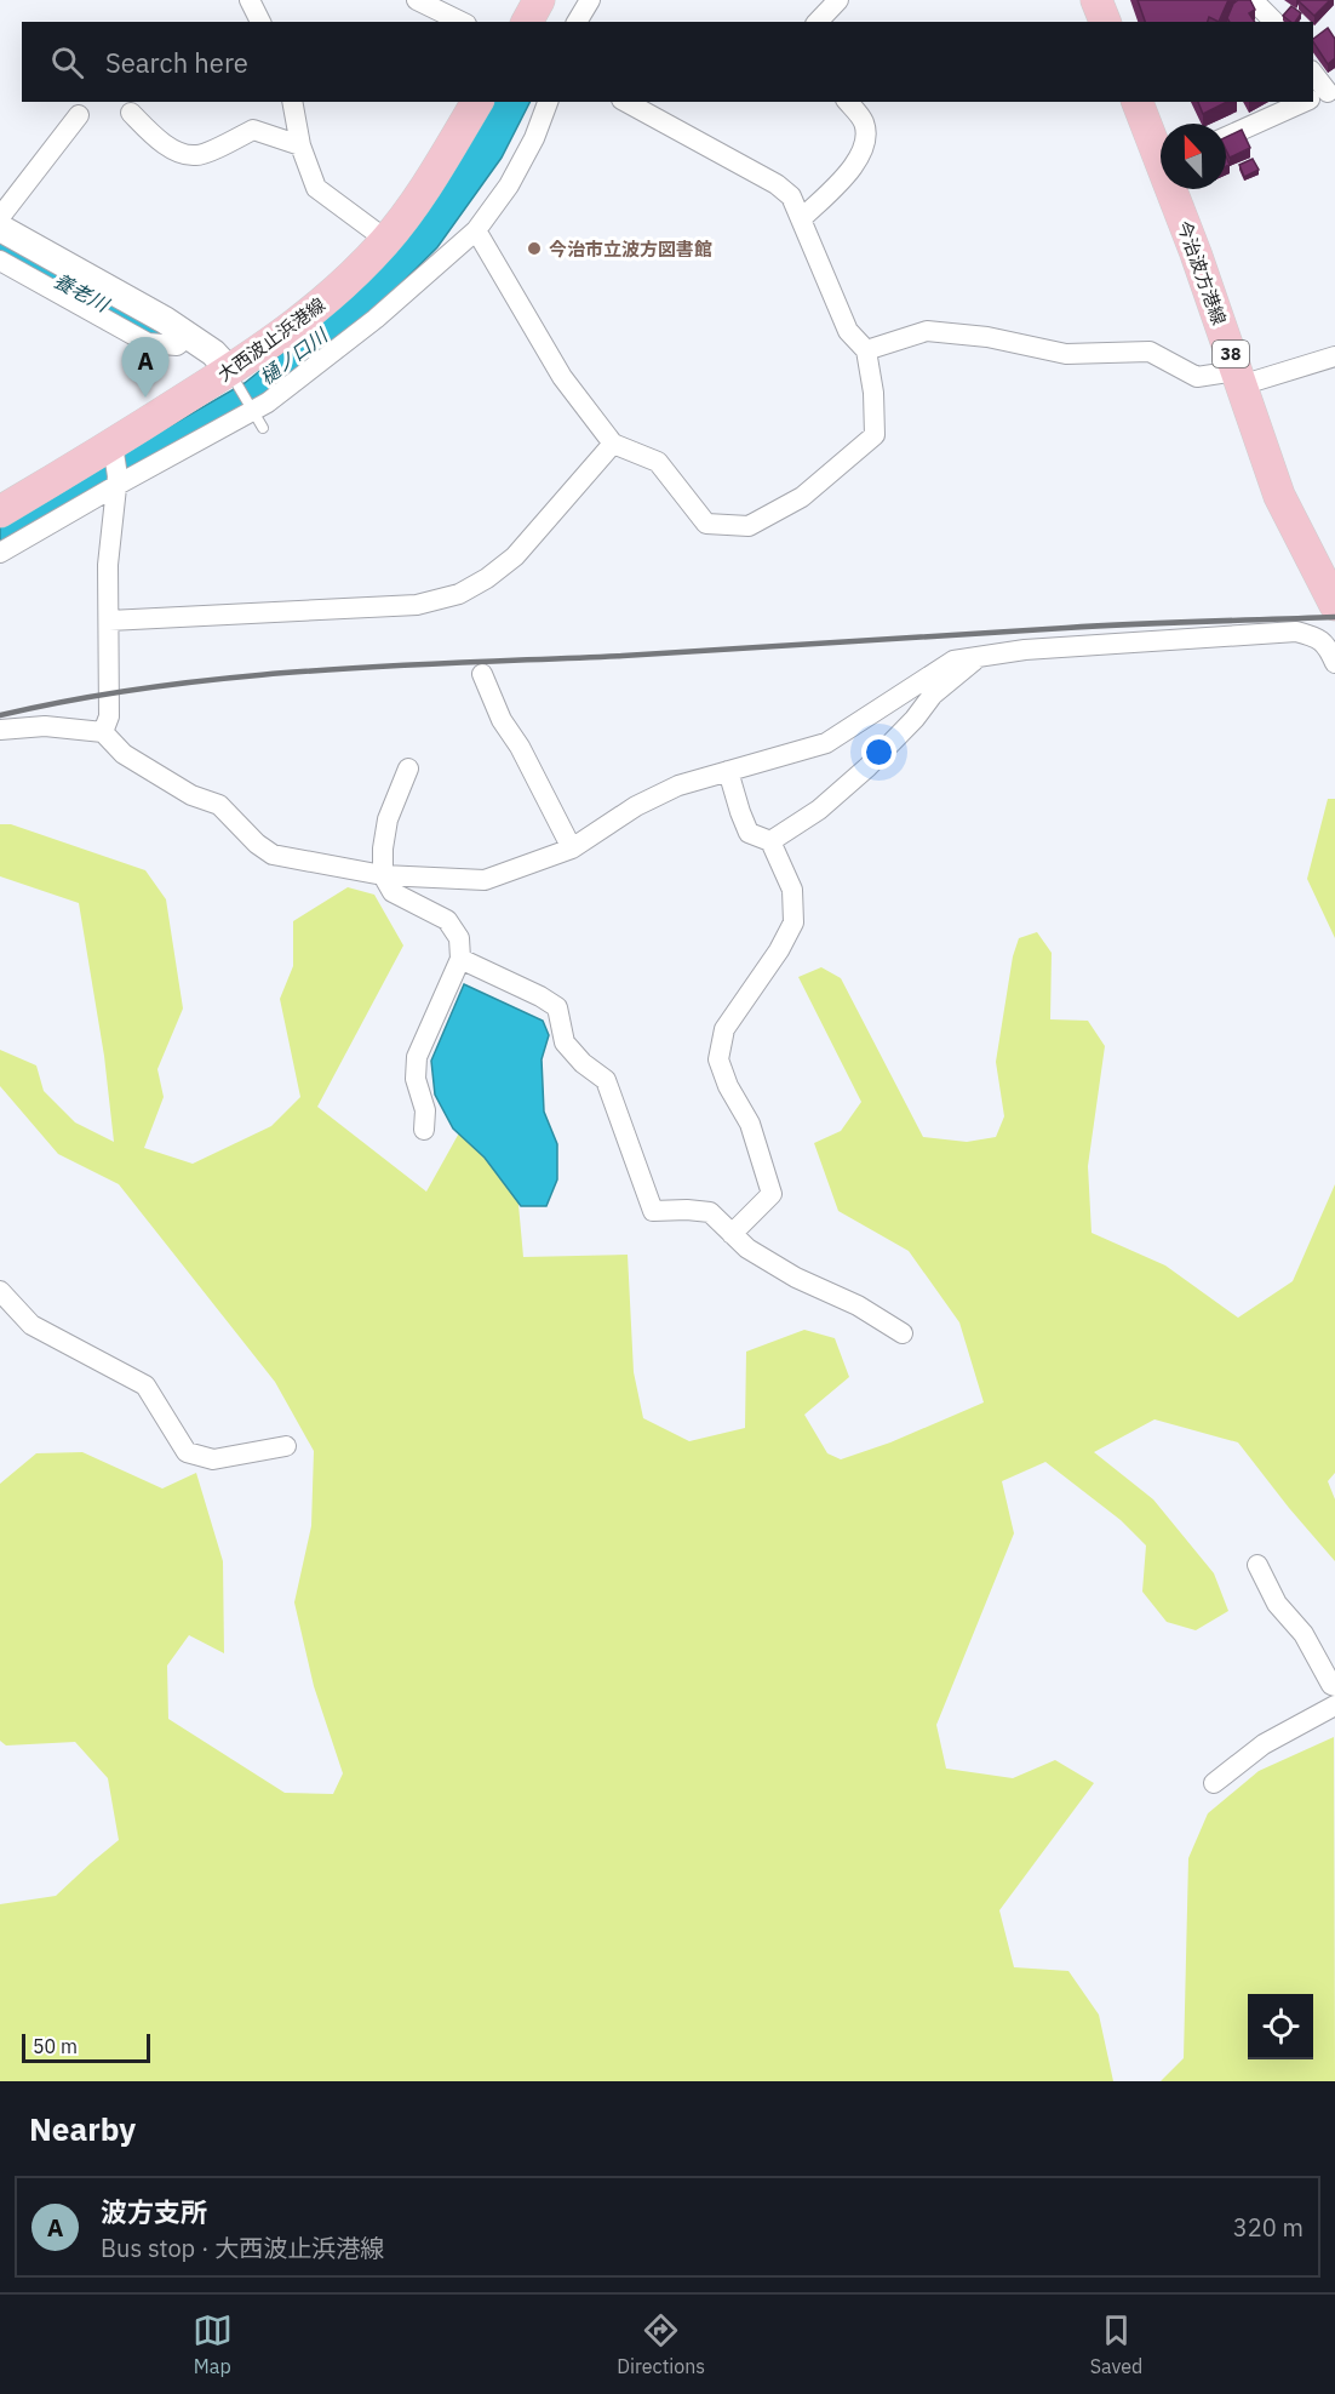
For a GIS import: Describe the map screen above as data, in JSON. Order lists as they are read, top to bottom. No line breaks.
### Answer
{"streets":{"main road":["今治波方港線","大西波止浜港線","38"]},"water":["養老川","樋ノ口川"],"places":["今治市立波方図書館"],"scale_bar":"50 m","north":"top","page":{"search":"Search here","pins":"A","scale":"50 m","heading":"Nearby","list":[{"mark":"A","name":"波方支所","note":"Bus stop · 大西波止浜港線","value":"320 m"}],"nav":["Map","Directions","Saved"]}}
